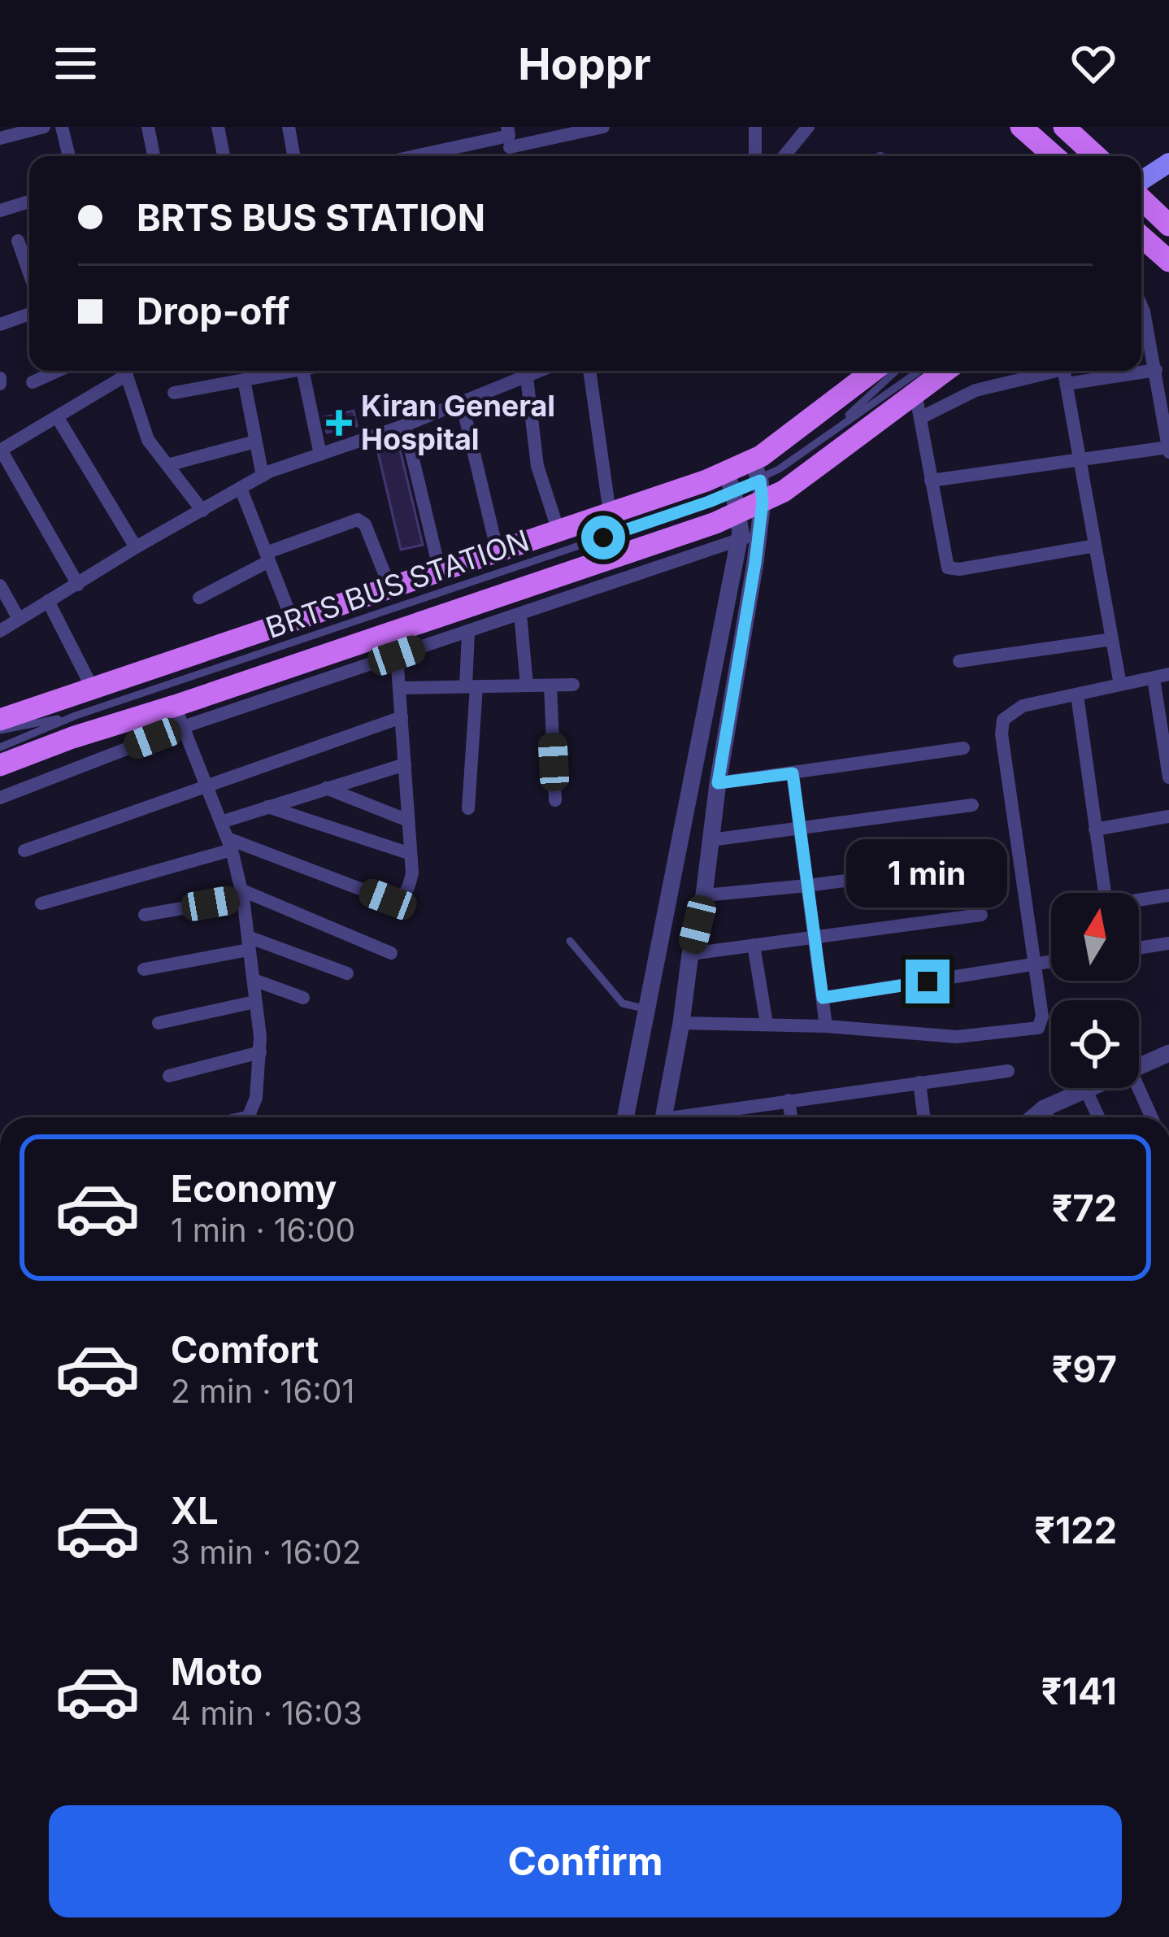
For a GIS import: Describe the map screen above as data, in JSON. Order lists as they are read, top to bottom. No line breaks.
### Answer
{"streets":{"lane":["BRTS BUS STATION"]},"places":{"health":["Kiran General Hospital"]},"north":"top","page":{"header":"Hoppr","banner":["BRTS BUS STATION","Drop-off"],"bubble":"1 min","list":[{"name":"Economy","note":"1 min · 16:00","value":"₹72"},{"name":"Comfort","note":"2 min · 16:01","value":"₹97"},{"name":"XL","note":"3 min · 16:02","value":"₹122"},{"name":"Moto","note":"4 min · 16:03","value":"₹141"}],"buttons":"Confirm"}}
